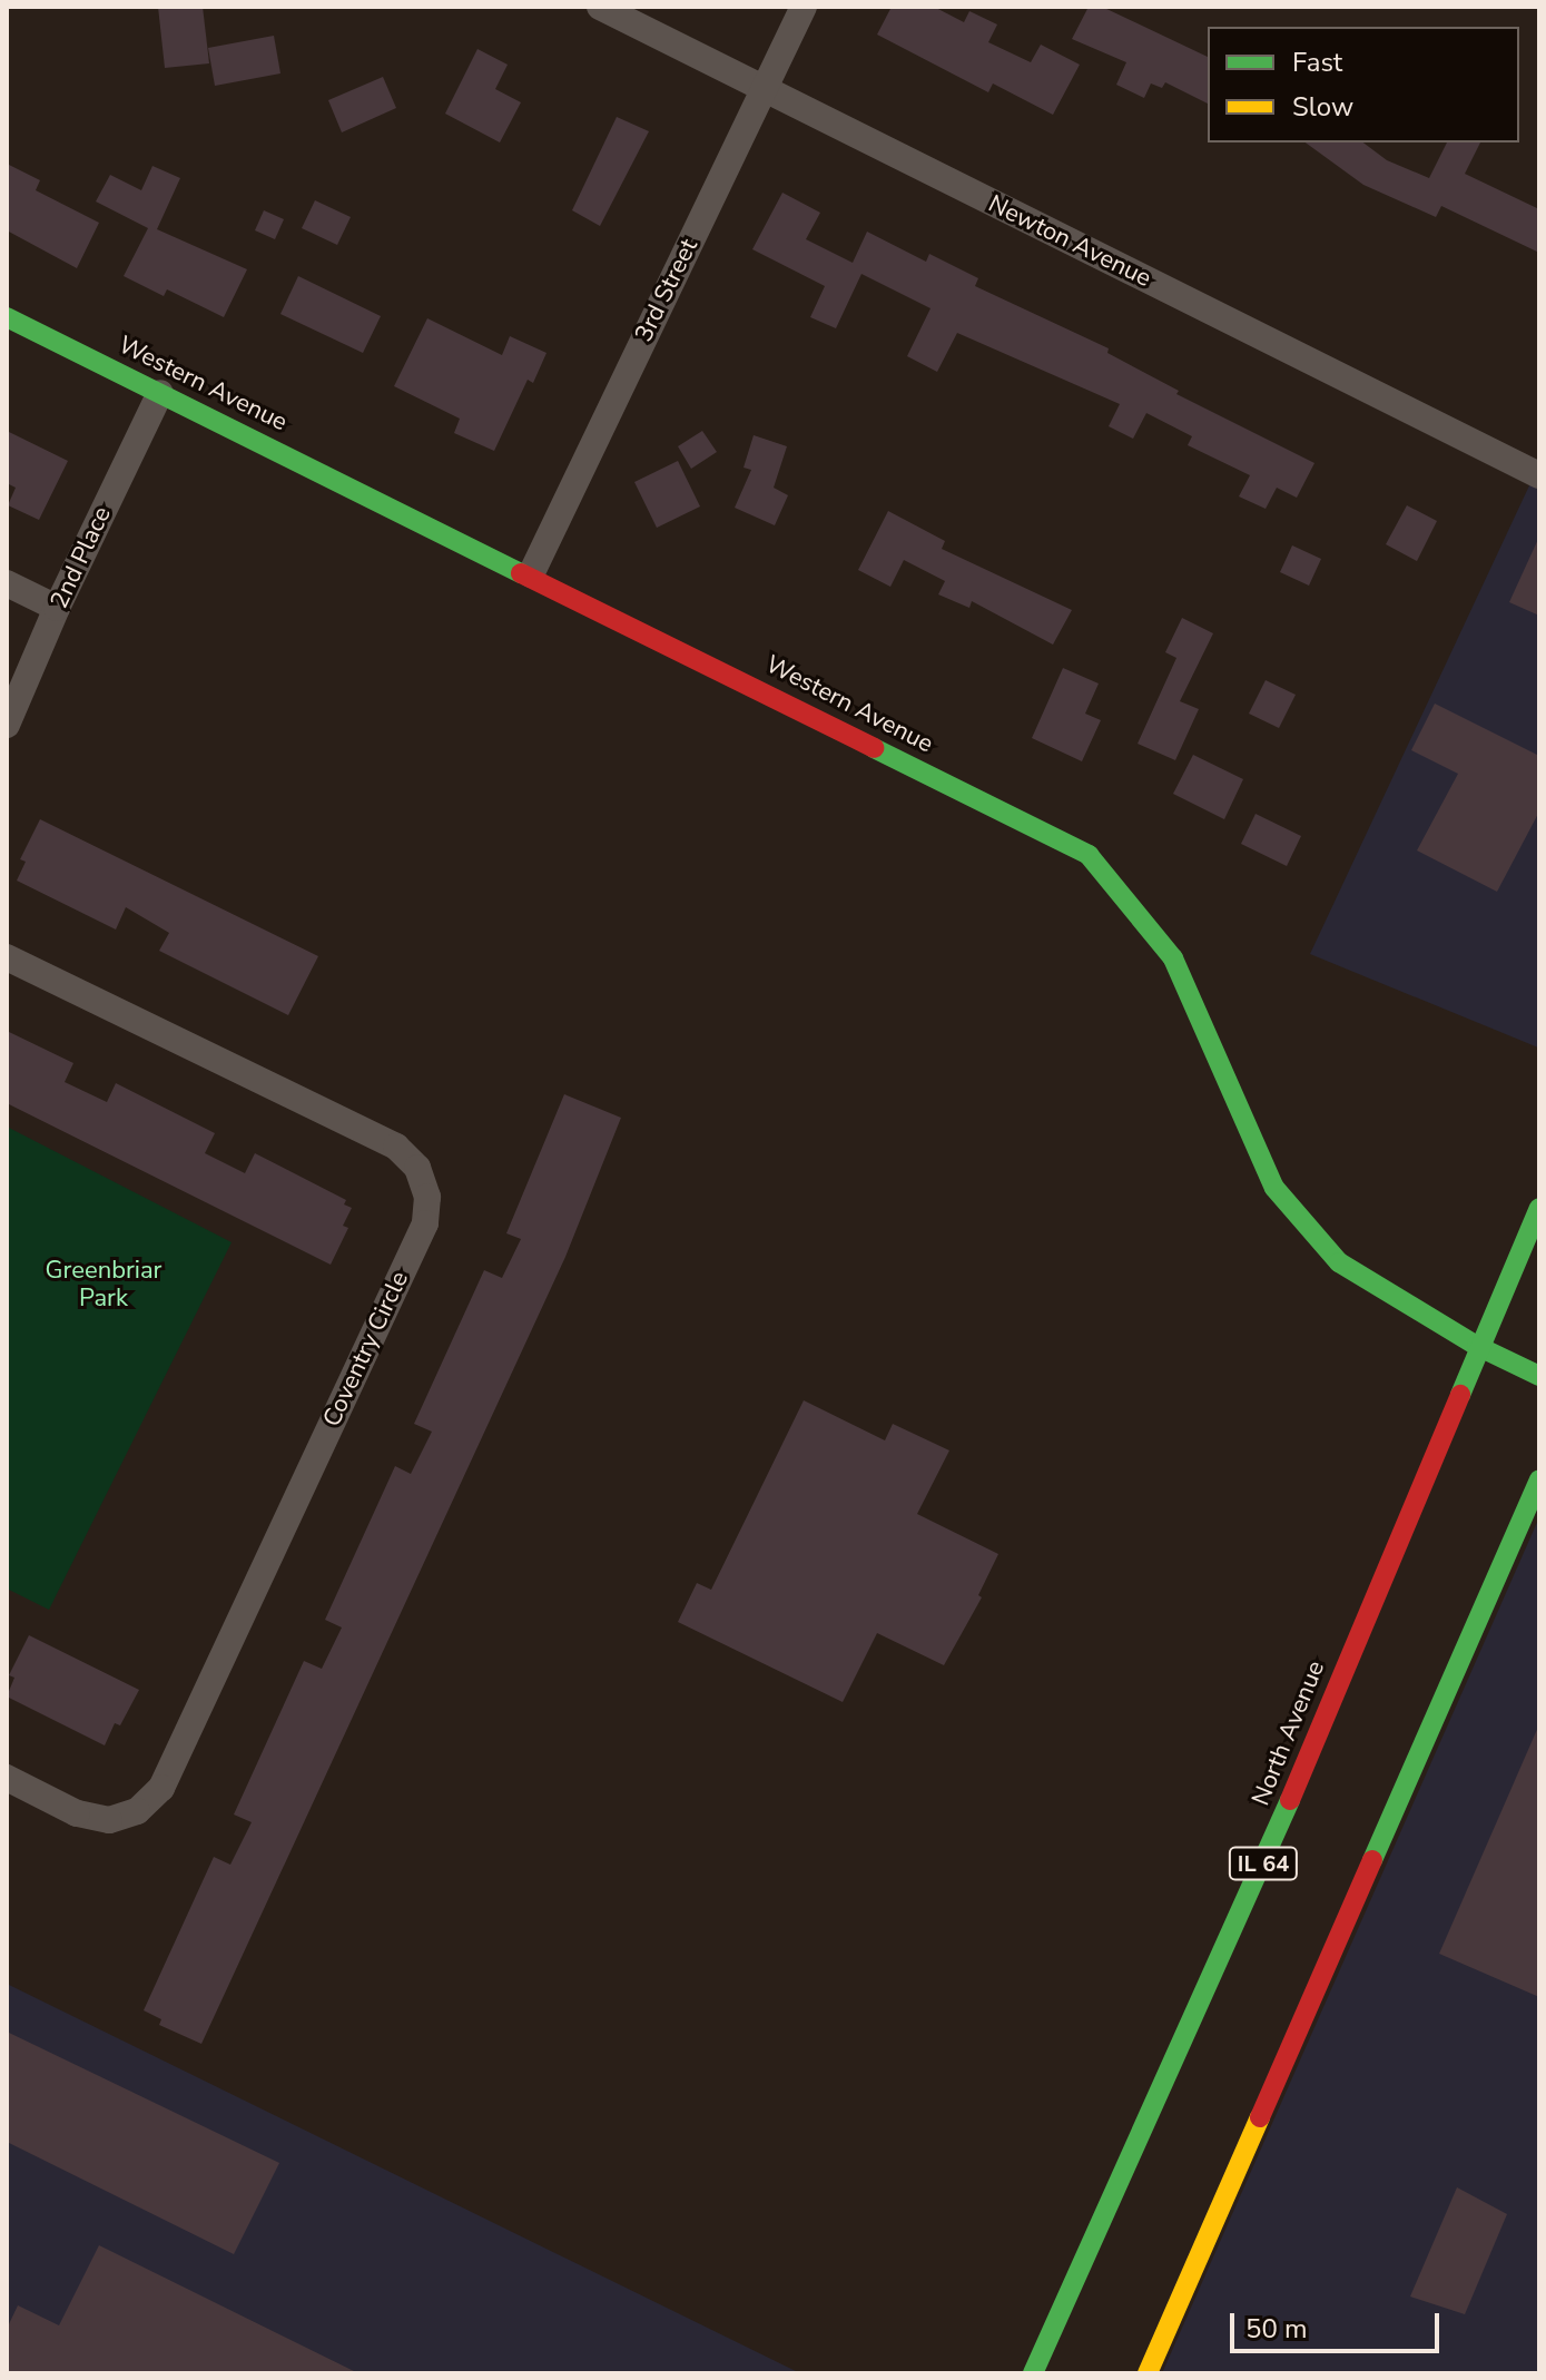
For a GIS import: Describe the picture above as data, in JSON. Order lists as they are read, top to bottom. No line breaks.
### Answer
{"streets":{"main road":["Western Avenue","North Avenue","IL 64"],"street":["Newton Avenue","3rd Street","2nd Place","Coventry Circle"]},"crossings":[["Newton Avenue","3rd Street"],["3rd Street","Western Avenue"],["Western Avenue","2nd Place"],["Western Avenue","North Avenue"]],"parks":["Greenbriar Park"],"legend":["Fast","Slow"],"scale_bar":"50 m"}
